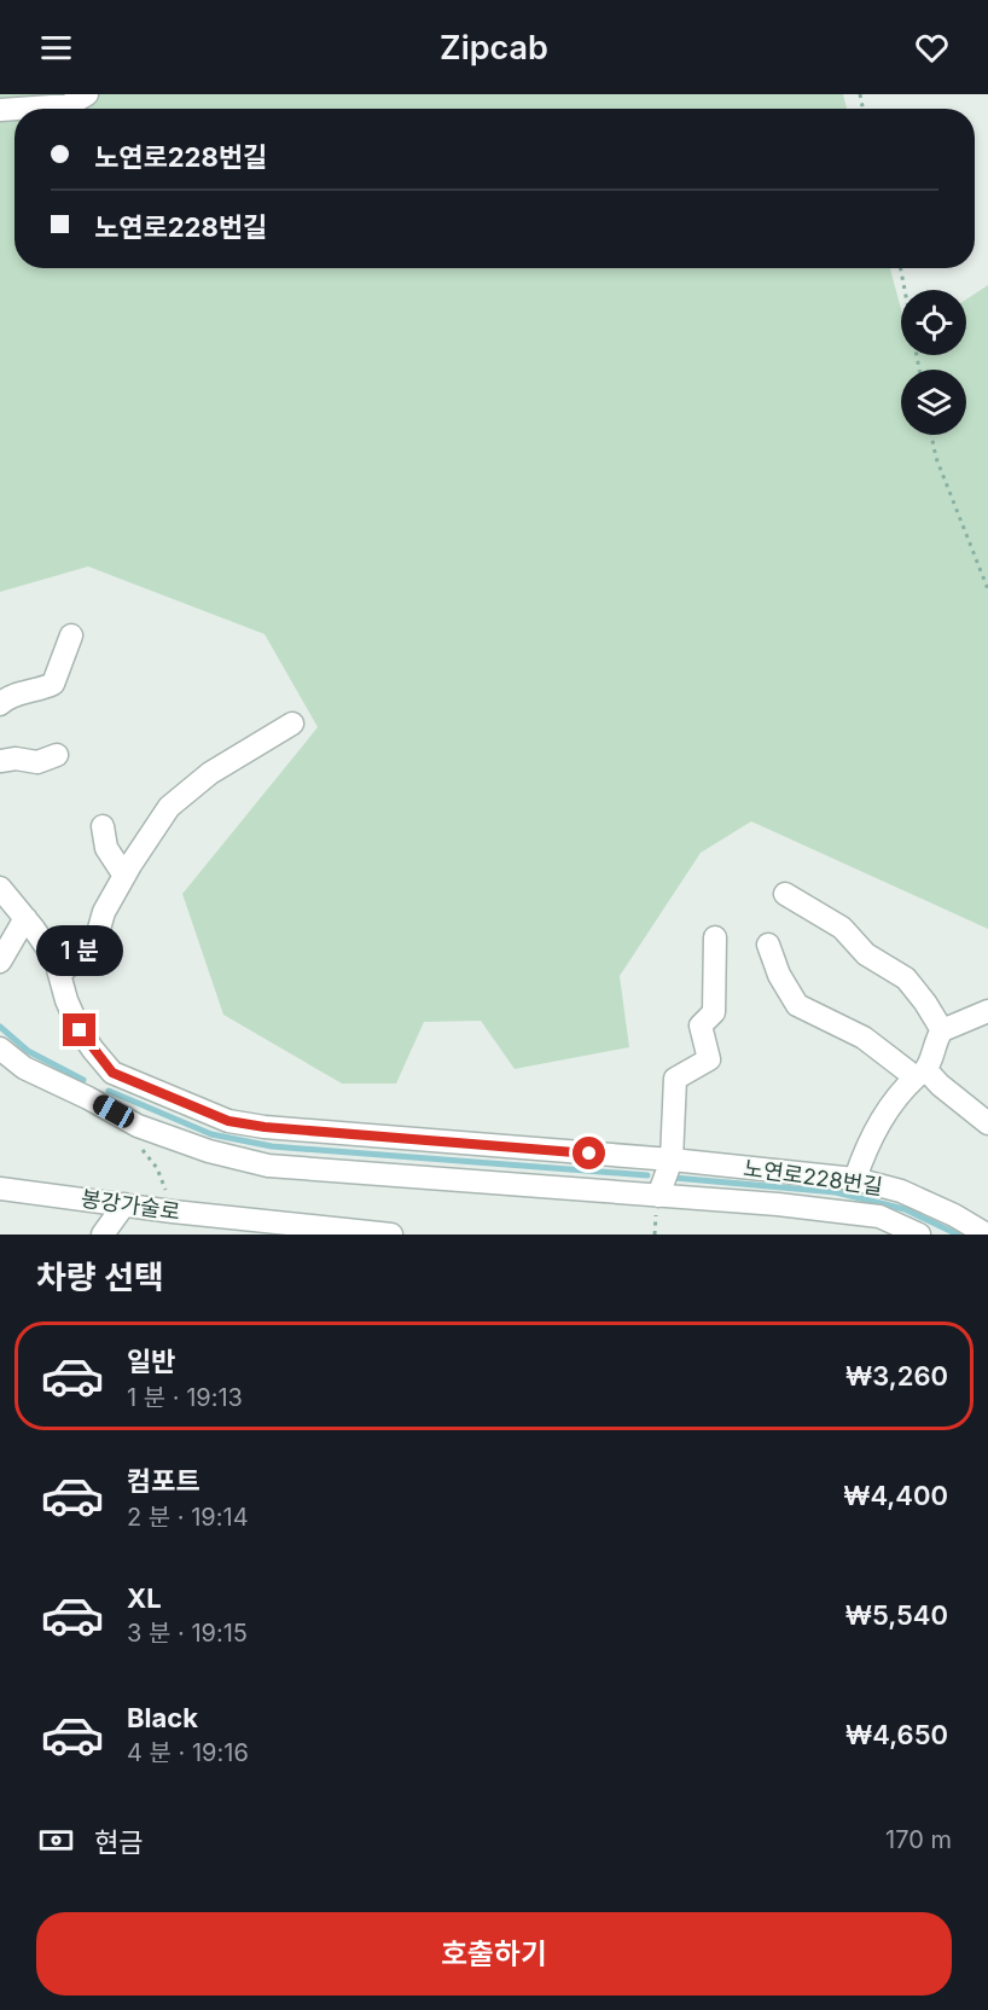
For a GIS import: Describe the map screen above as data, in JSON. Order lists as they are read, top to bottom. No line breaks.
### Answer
{"streets":{"street":["노연로228번길","봉강가술로"]},"page":{"header":"Zipcab","banner":["노연로228번길","노연로228번길"],"bubble":"1 분","heading":"차량 선택","list":[{"name":"일반","note":"1 분 · 19:13","value":"₩3,260"},{"name":"컴포트","note":"2 분 · 19:14","value":"₩4,400"},{"name":"XL","note":"3 분 · 19:15","value":"₩5,540"},{"name":"Black","note":"4 분 · 19:16","value":"₩4,650"}],"pay":["현금","170 m"],"buttons":"호출하기"}}
